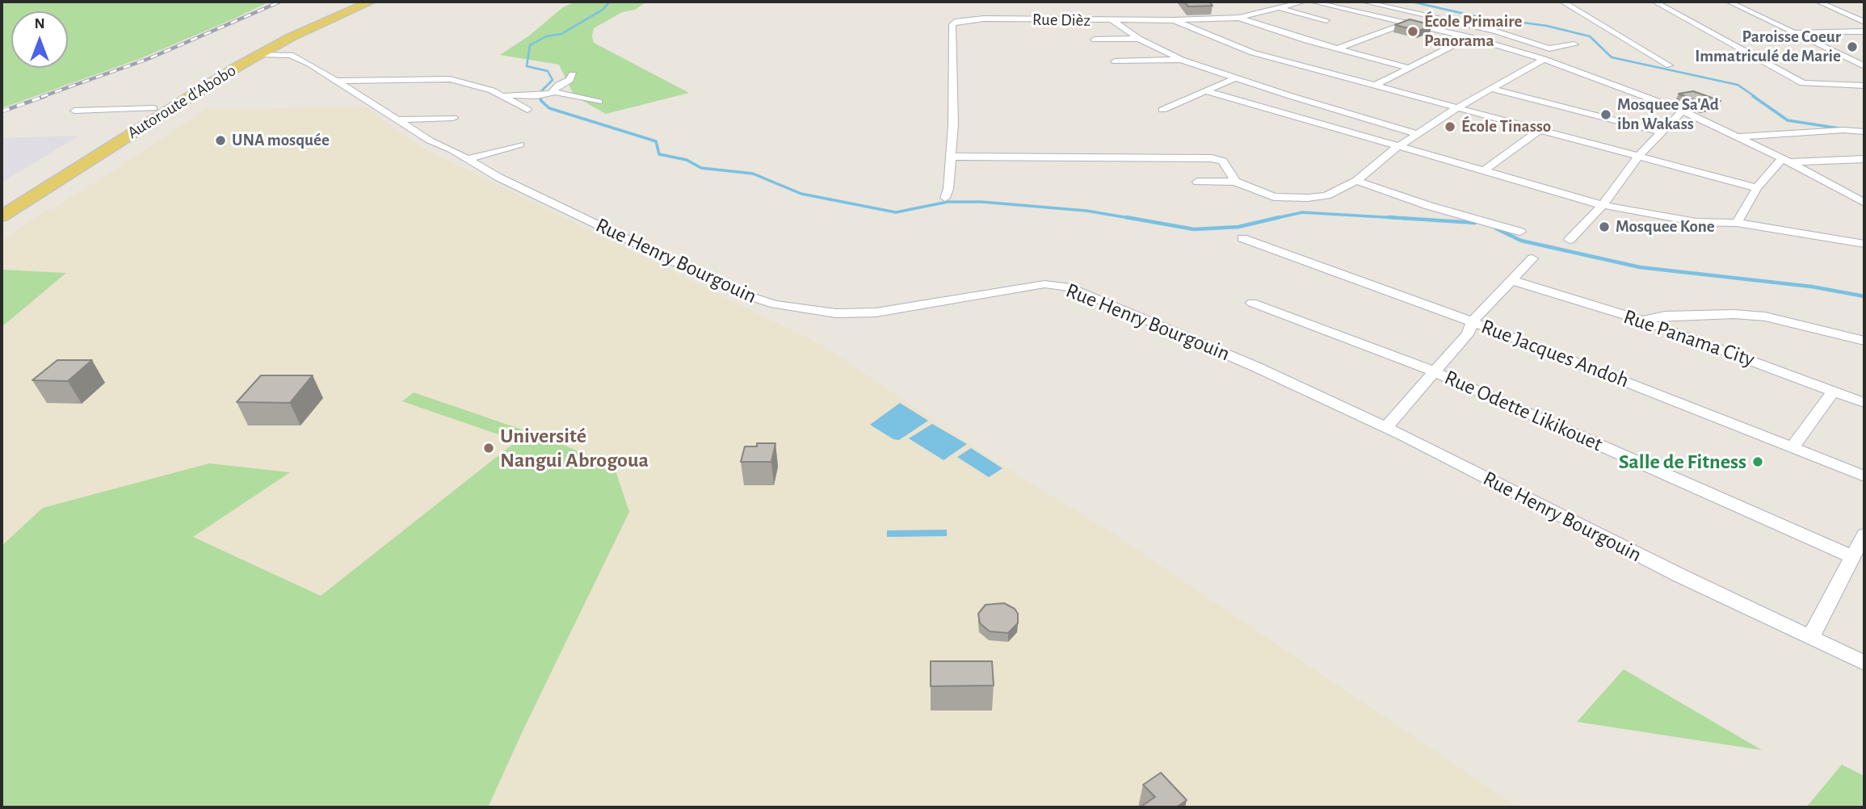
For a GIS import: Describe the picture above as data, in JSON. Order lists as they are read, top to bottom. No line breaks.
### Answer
{"streets":{"main road":["Autoroute d'Abobo"],"street":["Rue Dièz","Rue Henry Bourgouin","Rue Panama City","Rue Jacques Andoh","Rue Odette Likikouet"]},"crossings":[["Autoroute d'Abobo","Rue Henry Bourgouin"]],"places":["École Primaire Panorama","Paroisse Coeur Immatriculé de Marie","Mosquee Sa'Ad ibn Wakass","École Tinasso","UNA mosquée","Mosquee Kone","Université Nangui Abrogoua","Salle de Fitness"],"north":"top"}
